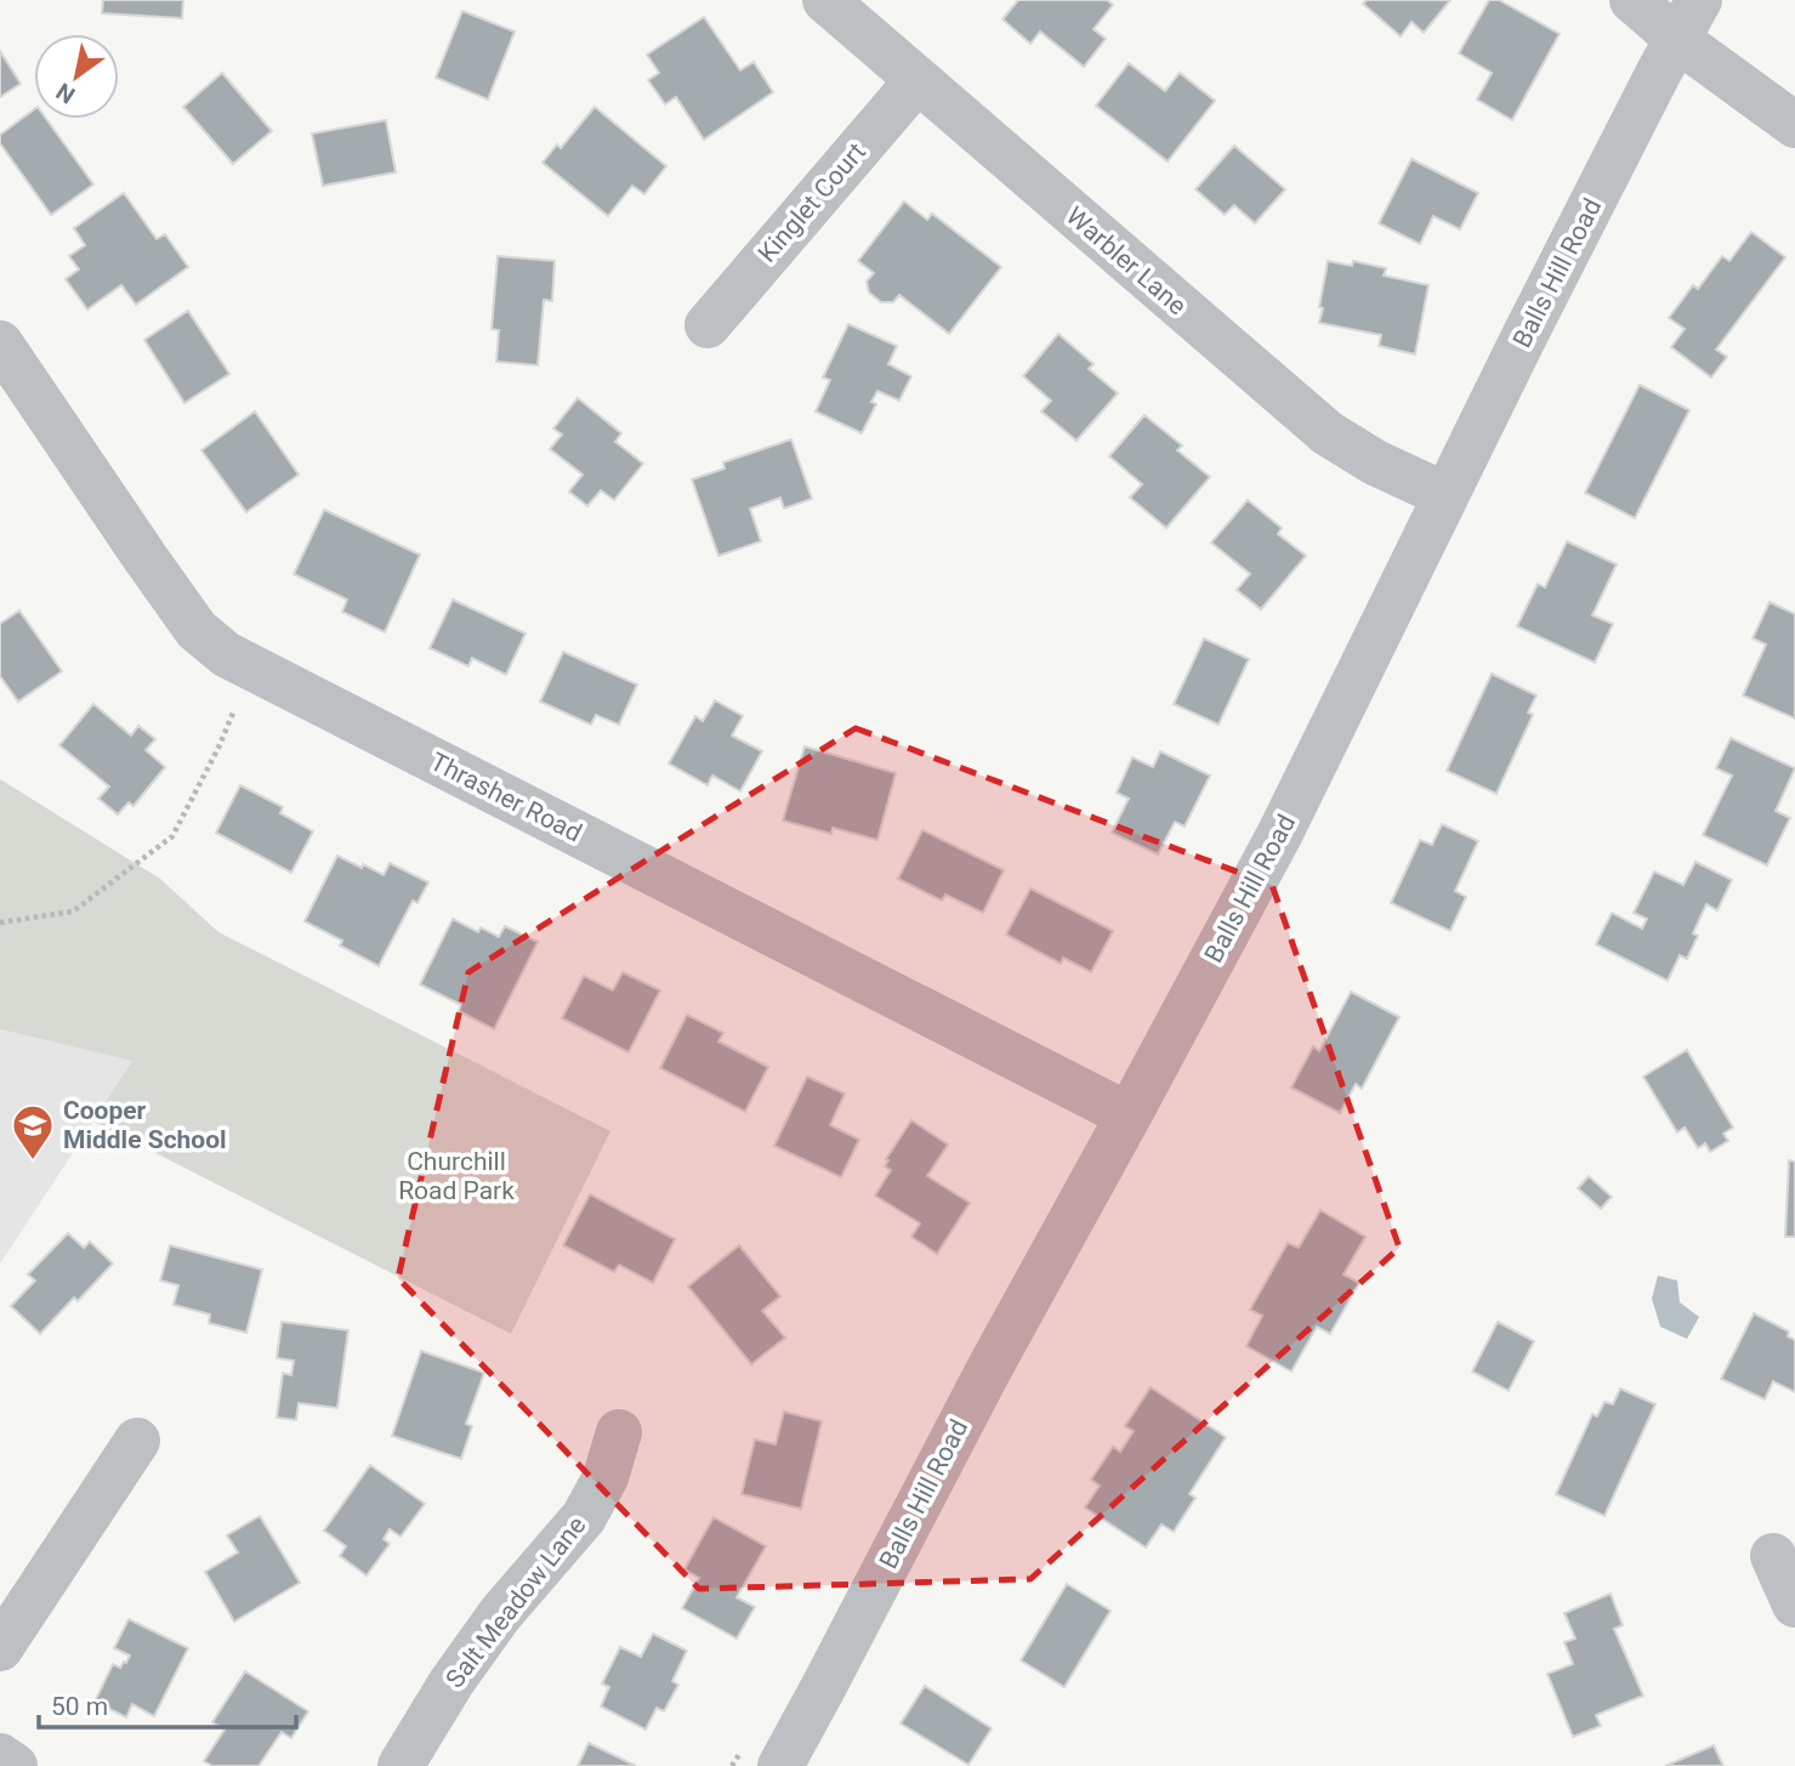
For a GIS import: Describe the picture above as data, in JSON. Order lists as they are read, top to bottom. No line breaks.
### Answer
{"streets":{"street":["Kinglet Court","Warbler Lane","Balls Hill Road","Thrasher Road","Salt Meadow Lane"]},"crossings":[["Kinglet Court","Warbler Lane"],["Warbler Lane","Balls Hill Road"],["Balls Hill Road","Thrasher Road"]],"parks":["Churchill Road Park"],"places":{"school or university":["Cooper Middle School"]},"scale_bar":"50 m","north":"bottom left"}
